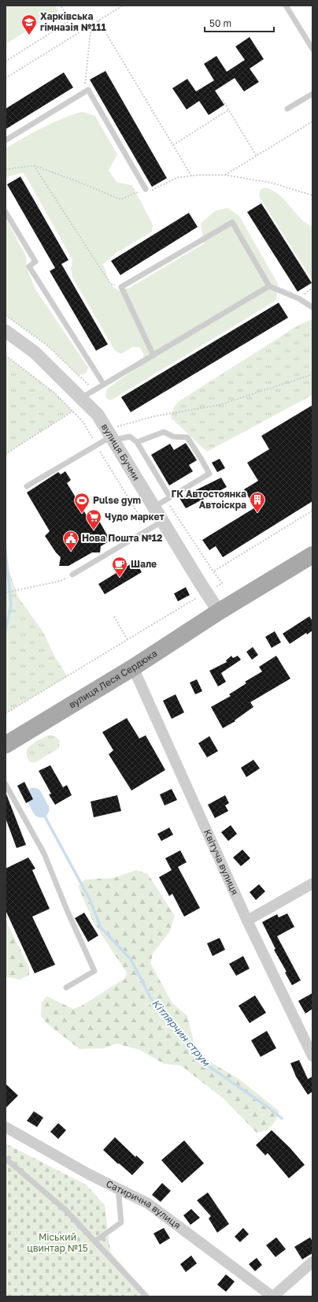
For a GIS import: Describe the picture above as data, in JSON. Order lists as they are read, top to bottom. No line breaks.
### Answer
{"streets":{"main road":["вулиця Леся Сердюка"],"street":["вулиця Бучми","Квітуча вулиця","Сатирична вулиця"]},"crossings":[["вулиця Бучми","вулиця Леся Сердюка"],["вулиця Леся Сердюка","Квітуча вулиця"]],"water":["Кітлярчин струм"],"parks":["Міський цвинтар №15"],"places":{"school or university":["Харківська гімназія №111"],"building":["ГК Автостоянка Автоіскра"],"sports":["Pulse gym"],"supermarket":["Чудо маркет"],"public building":["Нова Пошта №12"],"cafe":["Шале"]},"scale_bar":"50 m"}
